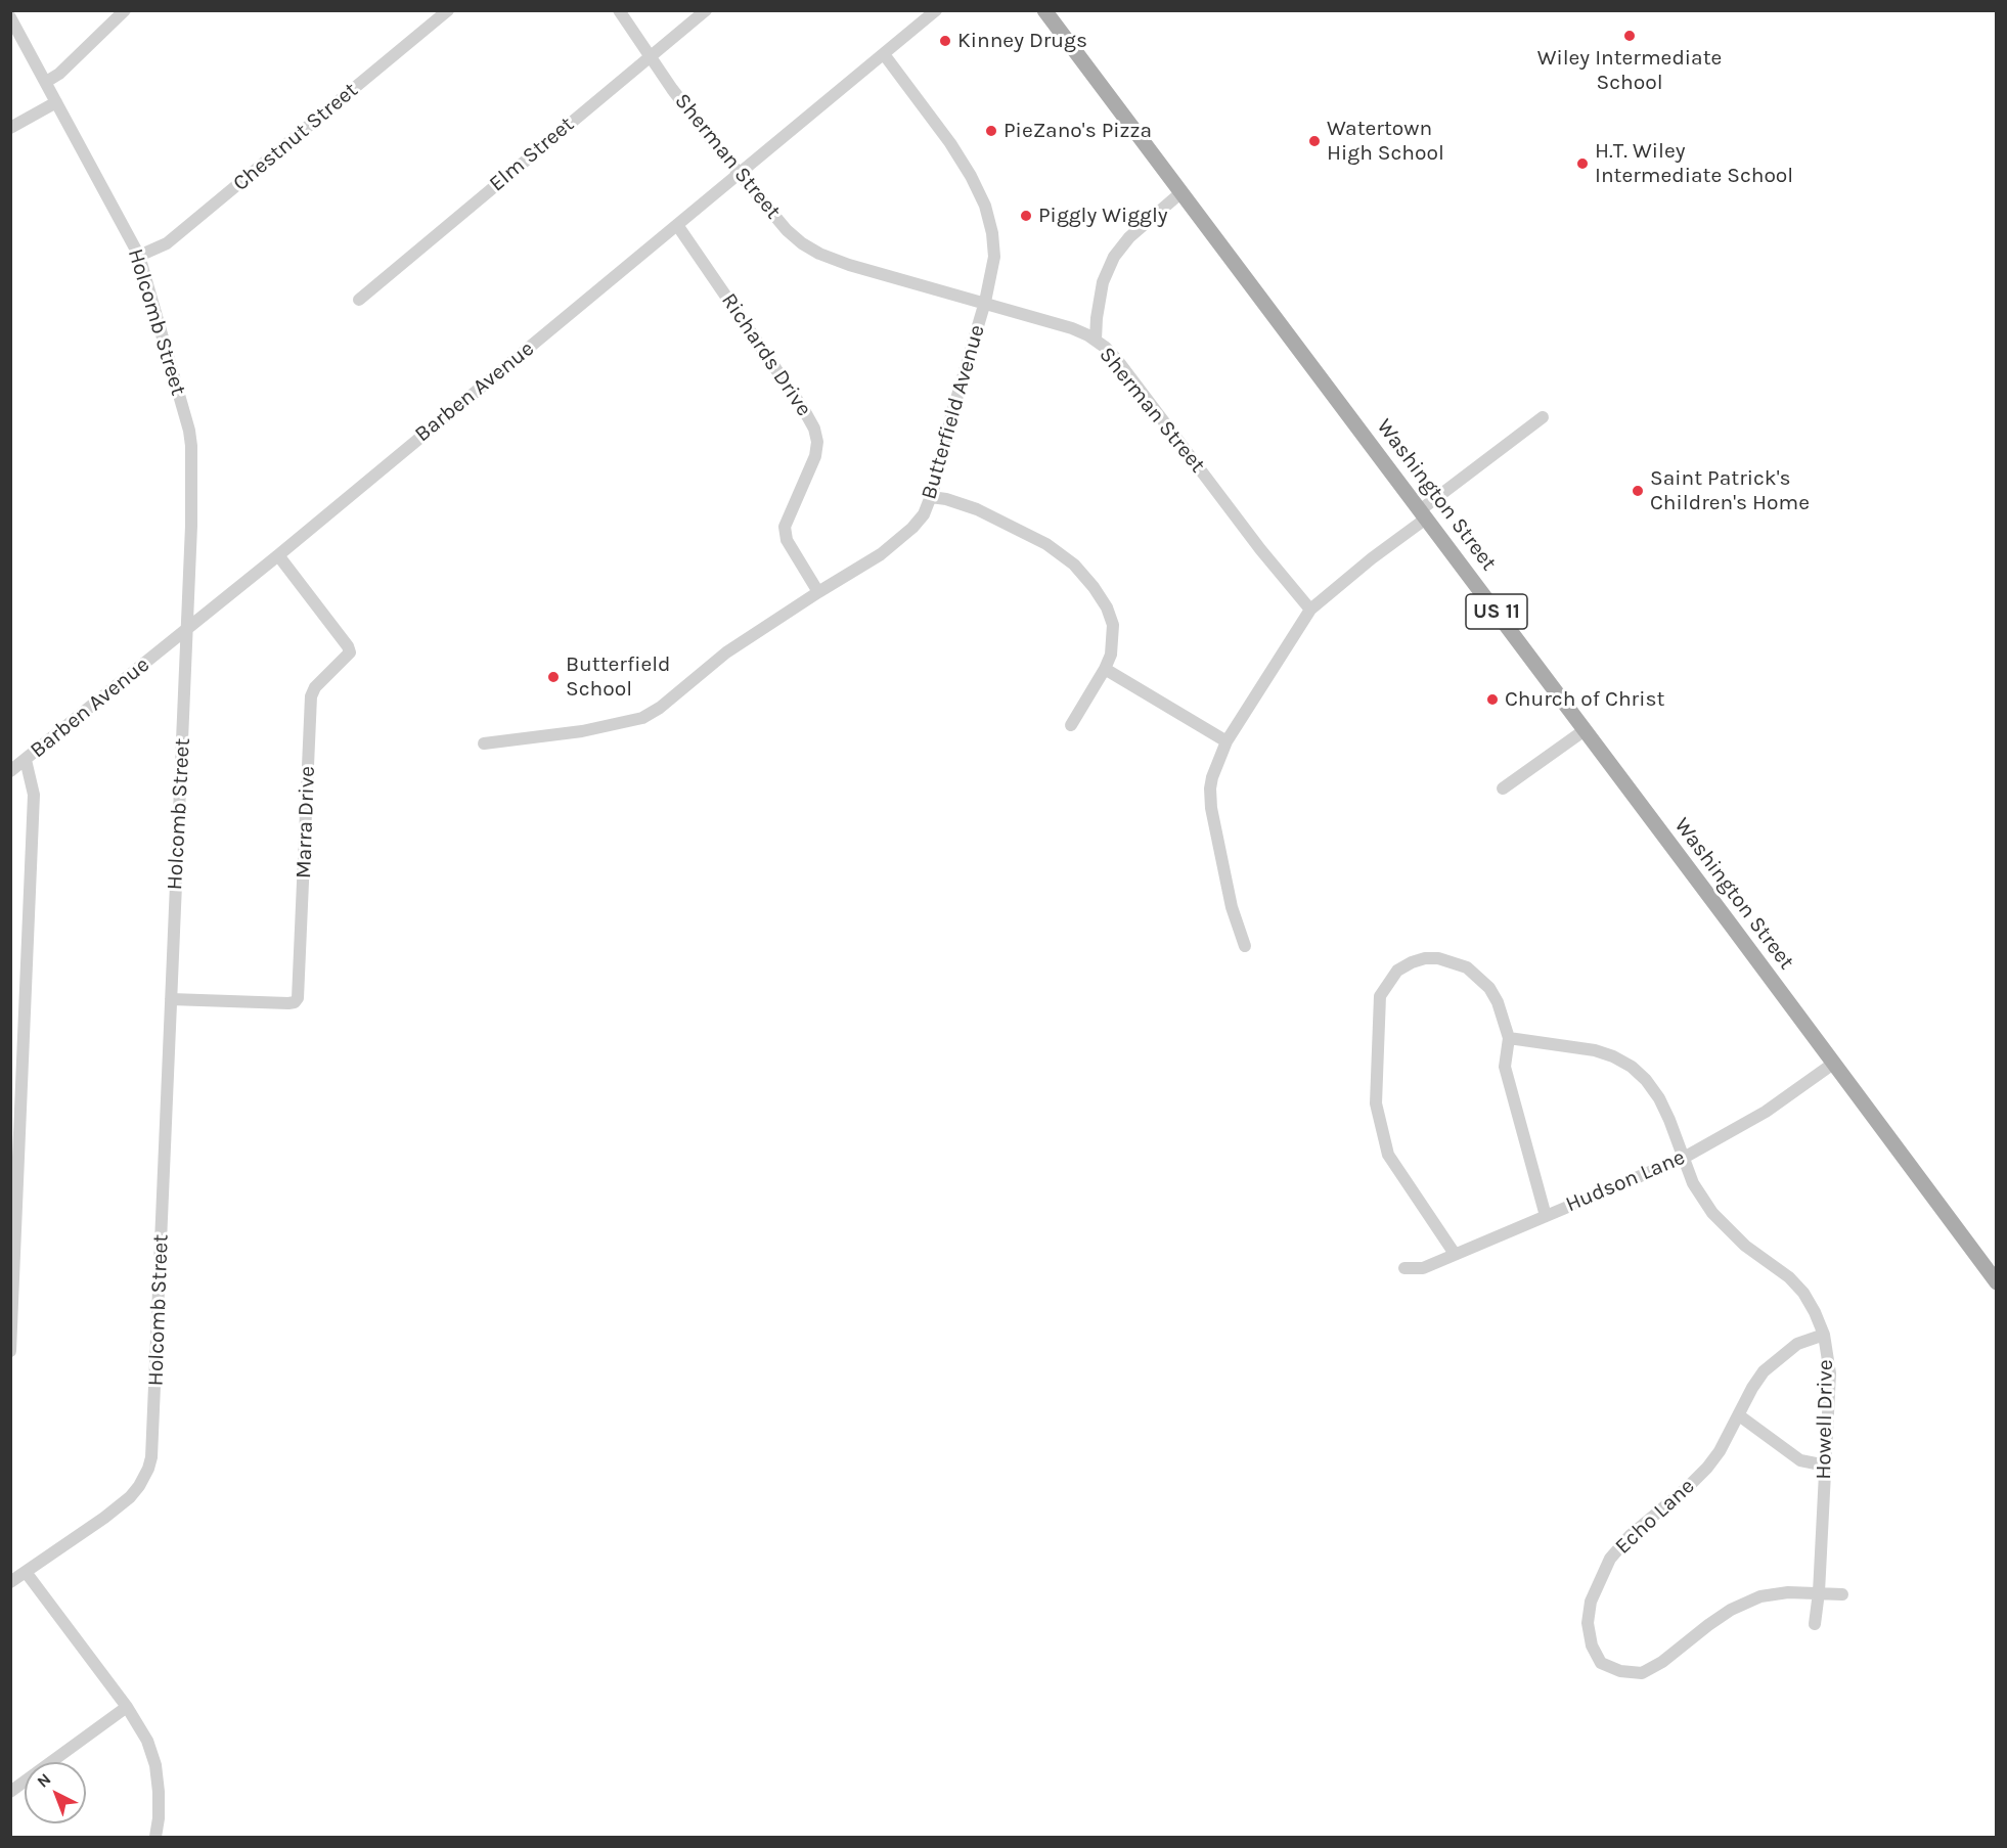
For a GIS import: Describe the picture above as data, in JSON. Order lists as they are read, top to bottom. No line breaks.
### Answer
{"streets":{"main road":["Washington Street","US 11"],"street":["Chestnut Street","Elm Street","Sherman Street","Holcomb Street","Richards Drive","Barben Avenue","Butterfield Avenue","Marra Drive","Hudson Lane","Howell Drive","Echo Lane"]},"crossings":[["Chestnut Street","Holcomb Street"],["Elm Street","Sherman Street"],["Sherman Street","Barben Avenue"],["Sherman Street","Butterfield Avenue"],["Holcomb Street","Barben Avenue"],["Holcomb Street","Marra Drive"],["Richards Drive","Barben Avenue"],["Richards Drive","Butterfield Avenue"],["Barben Avenue","Butterfield Avenue"],["Barben Avenue","Marra Drive"],["Washington Street","Hudson Lane"],["Hudson Lane","Howell Drive"],["Howell Drive","Echo Lane"]],"places":["Wiley Intermediate School","Kinney Drugs","PieZano's Pizza","Watertown High School","H.T. Wiley Intermediate School","Piggly Wiggly","Saint Patrick's Children's Home","Butterfield School","Church of Christ"],"north":"top left"}
